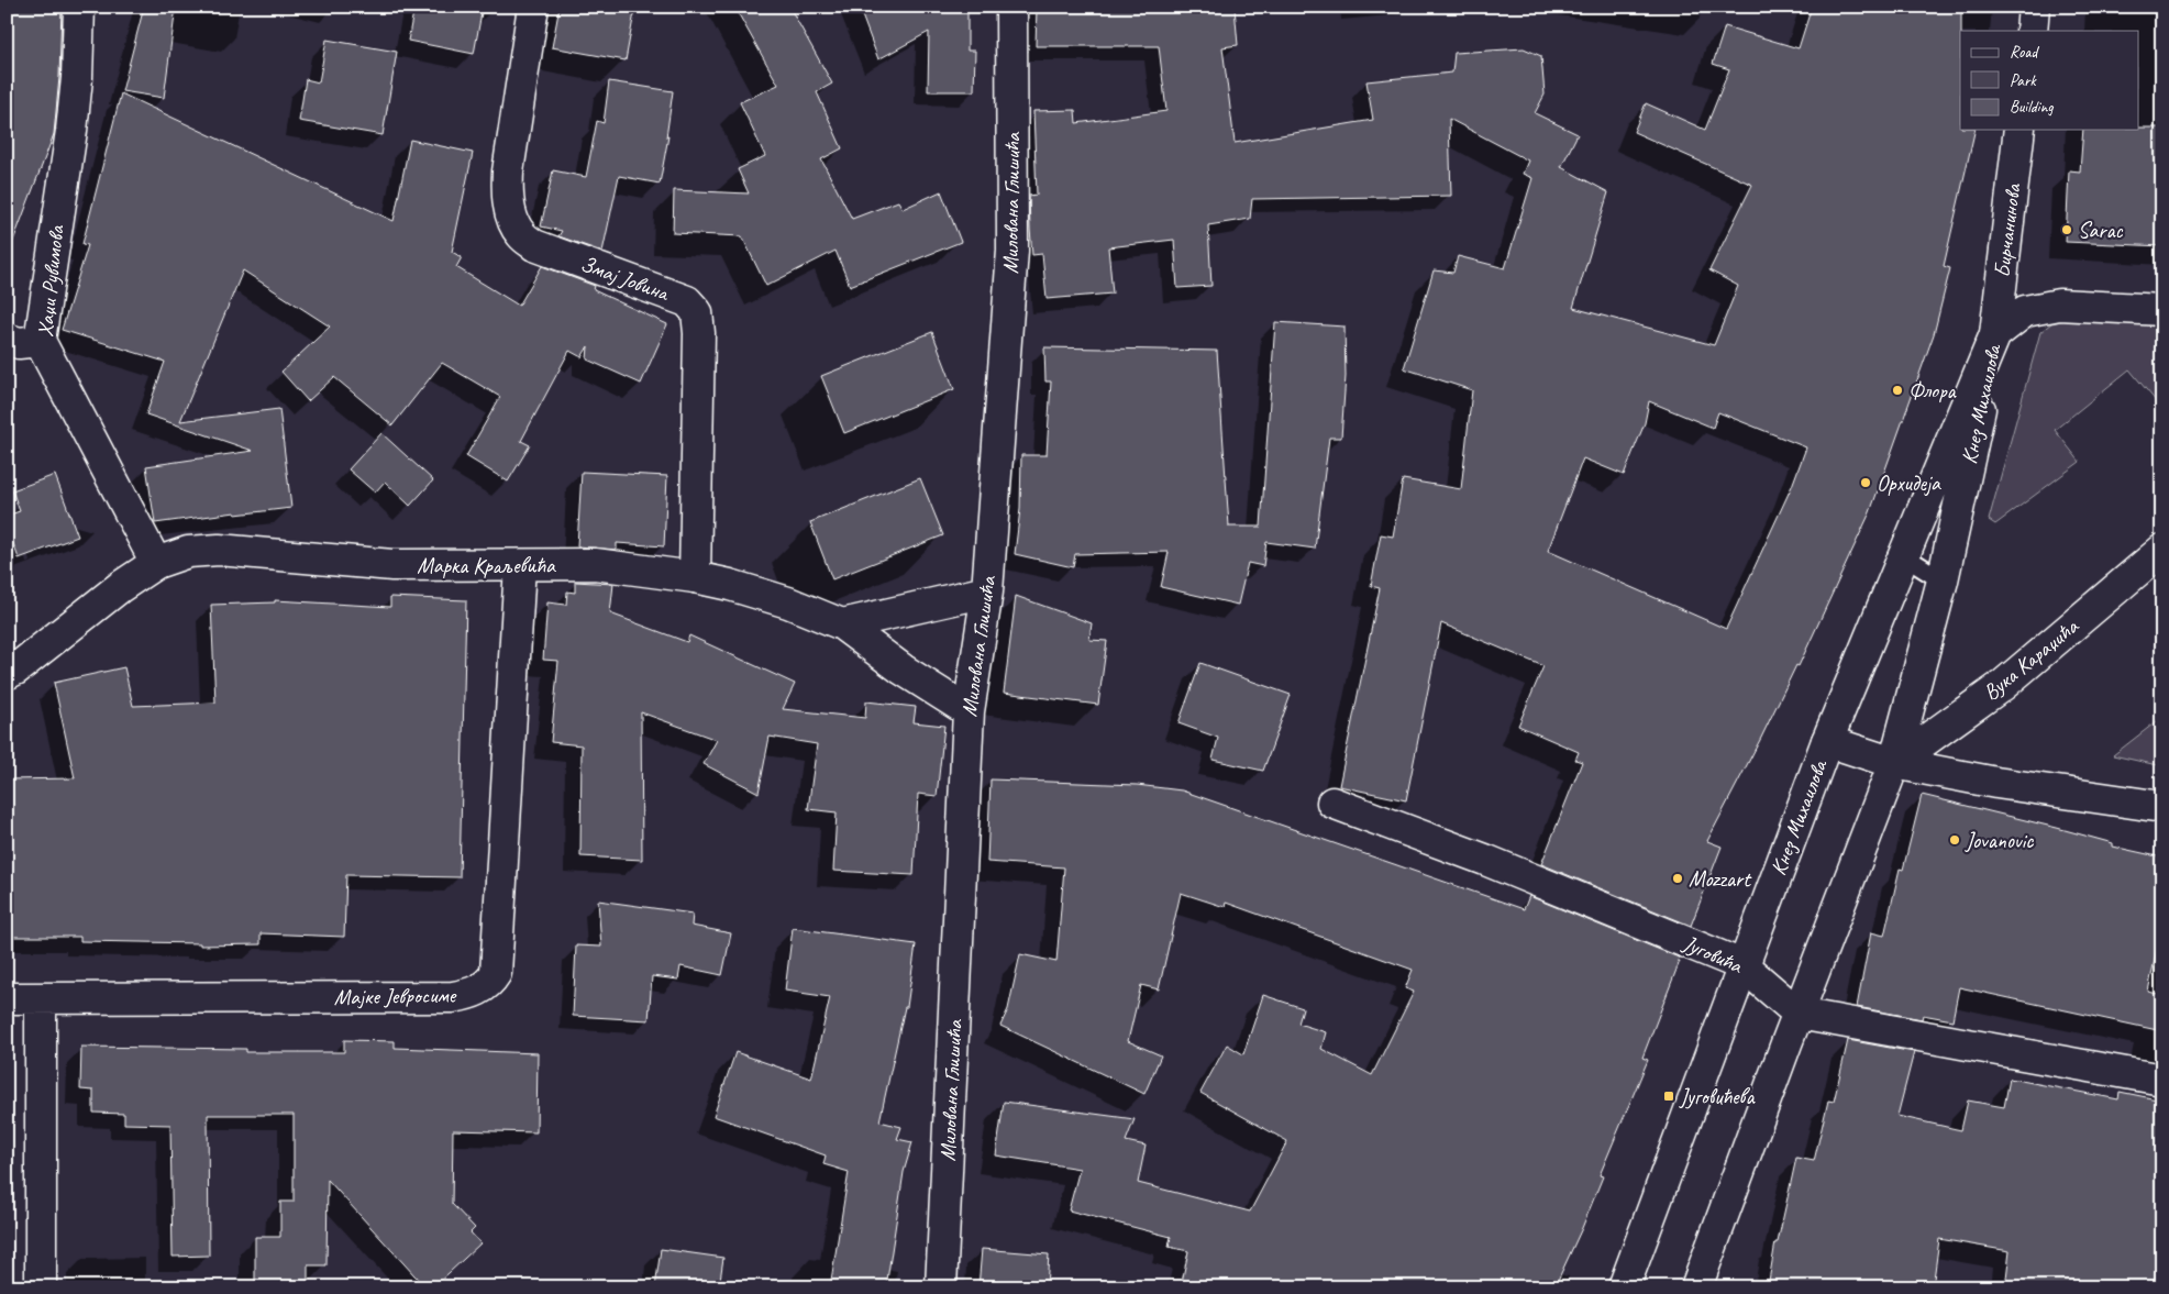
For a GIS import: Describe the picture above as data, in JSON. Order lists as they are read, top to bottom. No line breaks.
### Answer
{"streets":{"street":["Милована Глишића","Бирчанинова","Змај Јовина","Хаџи Рувимова","Кнез Михаилова","Марка Краљевића","Вука Караџића","Југовића","Мајке Јевросиме"]},"crossings":[["Милована Глишића","Марка Краљевића"],["Бирчанинова","Кнез Михаилова"],["Змај Јовина","Марка Краљевића"],["Хаџи Рувимова","Марка Краљевића"],["Кнез Михаилова","Вука Караџића"],["Кнез Михаилова","Југовића"],["Марка Краљевића","Мајке Јевросиме"]],"places":{"other":["Sarac","Флора","Орхидеја","Jovanovic","Mozzart"],"transit":["Југовићева"]},"legend":["Road","Park","Building"]}
